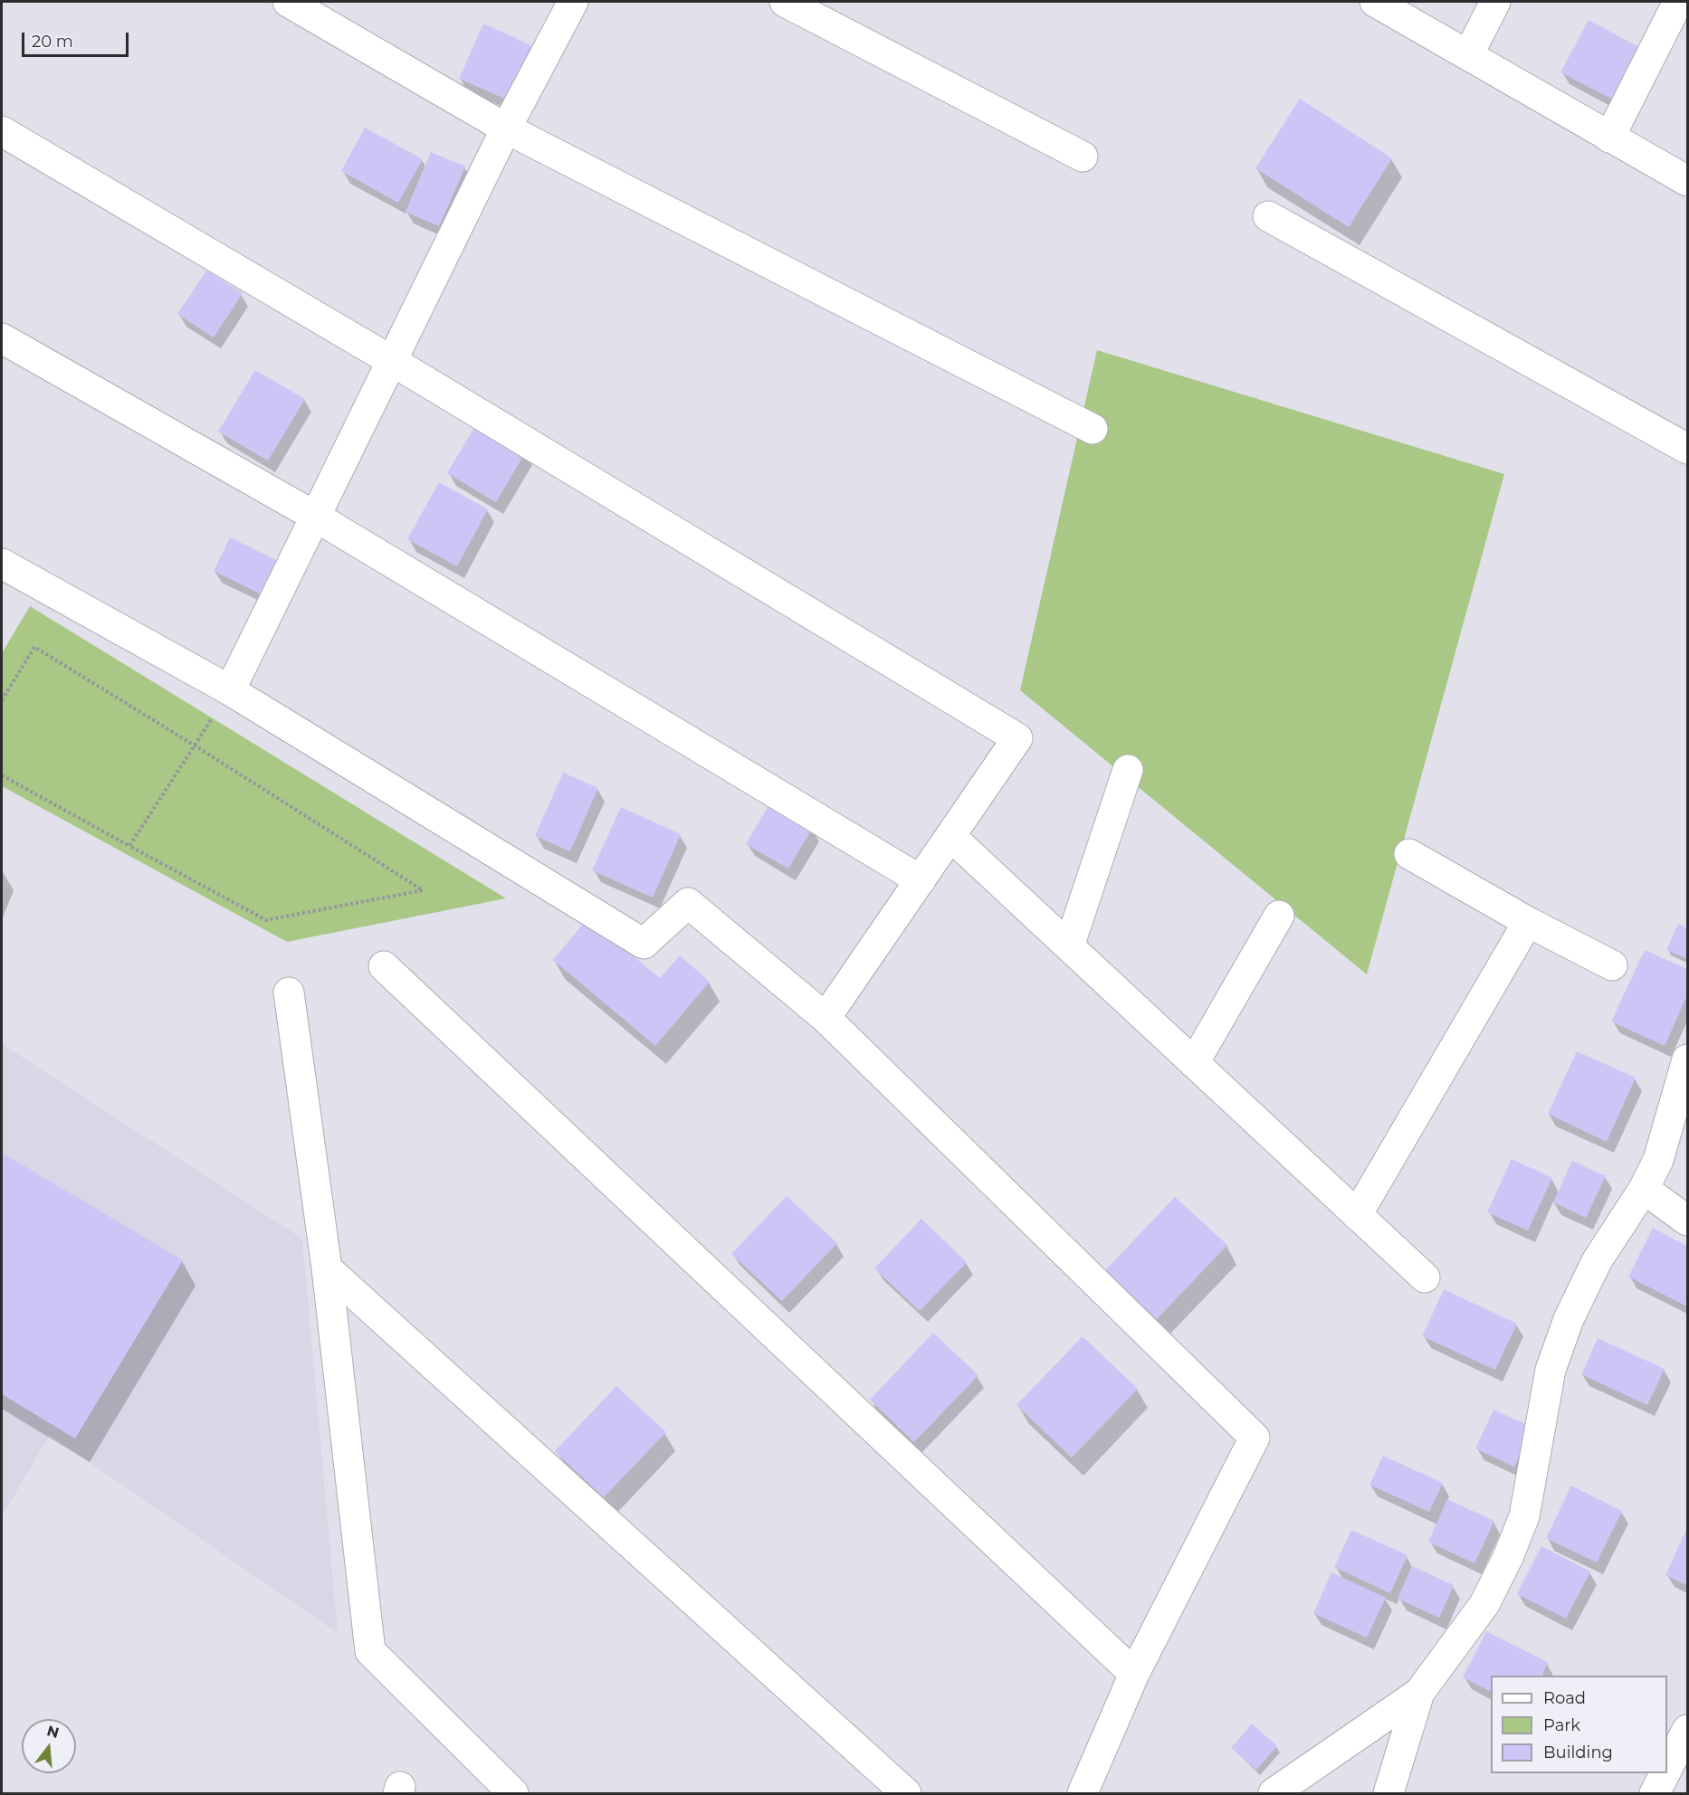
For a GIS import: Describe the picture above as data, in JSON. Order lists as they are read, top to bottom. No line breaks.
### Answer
{"legend":["Road","Park","Building"],"scale_bar":"20 m","north":"top"}
